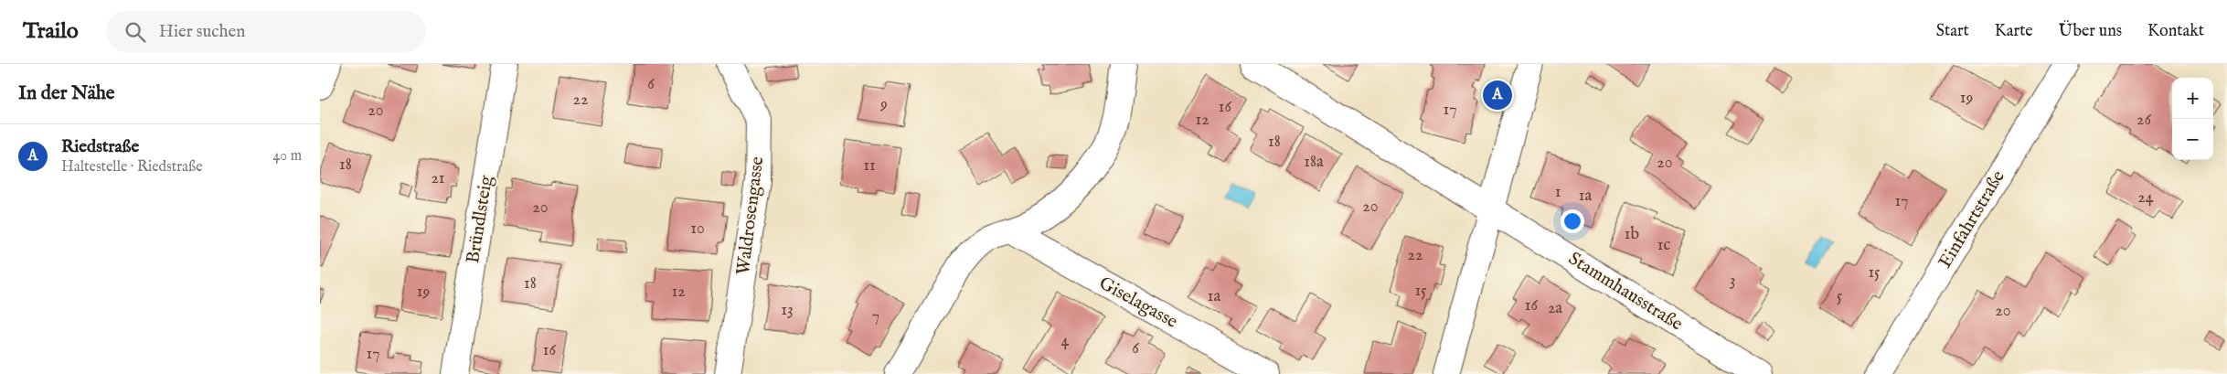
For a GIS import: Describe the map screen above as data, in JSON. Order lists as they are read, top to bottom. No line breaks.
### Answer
{"streets":{"street":["Waldrosengasse","Bründlsteig","Einfahrtstraße","Stammhausstraße","Giselagasse"]},"house_numbers":["6","19","22","9","16","17","20","12","26","18","18a","20","18","11","21","1","1a","24","17","20","20","10","1b","1c","22","15","3","18","15","19","12","1a","5","16","2a","13","20","7","4","6","16","17"],"page":{"header":"Trailo","search":"Hier suchen","nav":["Start","Karte","Über uns","Kontakt"],"heading":"In der Nähe","map_buttons":["+","−"],"pins":"A","list":[{"mark":"A","name":"Riedstraße","note":"Haltestelle · Riedstraße","value":"40 m"}]}}
